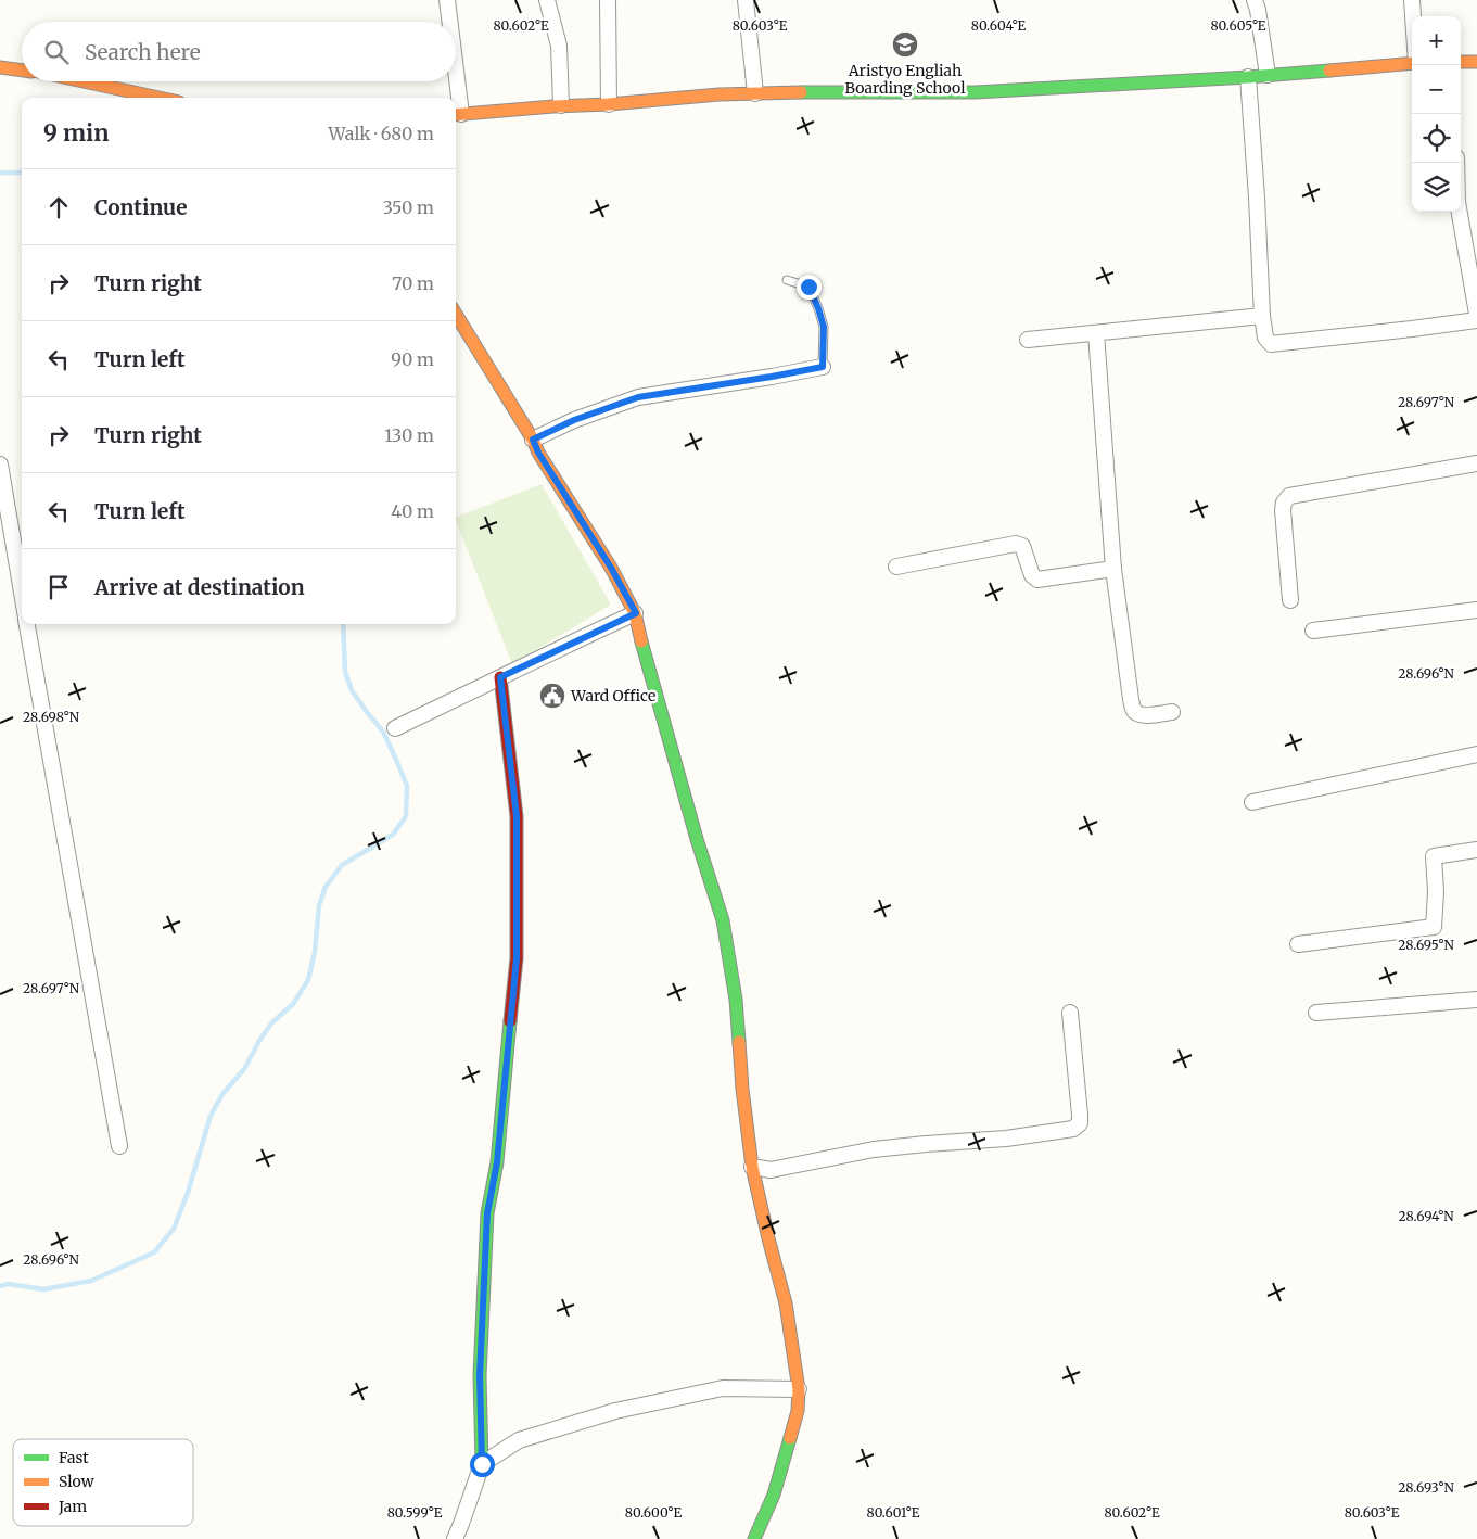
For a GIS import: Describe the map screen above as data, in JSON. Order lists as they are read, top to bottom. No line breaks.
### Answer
{"places":{"school or university":["Aristyo Engliah Boarding School"],"public building":["Ward Office"]},"legend":["Fast","Slow","Jam"],"page":{"map_buttons":["+","−"],"search":"Search here","heading":["9 min","Walk · 680 m"],"list":[["Continue","350 m"],["Turn right","70 m"],["Turn left","90 m"],["Turn right","130 m"],["Turn left","40 m"],"Arrive at destination"]},"coordinates":["80.602°E","80.603°E","80.604°E","80.605°E","28.697°N","28.696°N","28.698°N","28.695°N","28.694°N","28.693°N","80.599°E","80.600°E","80.601°E"]}
